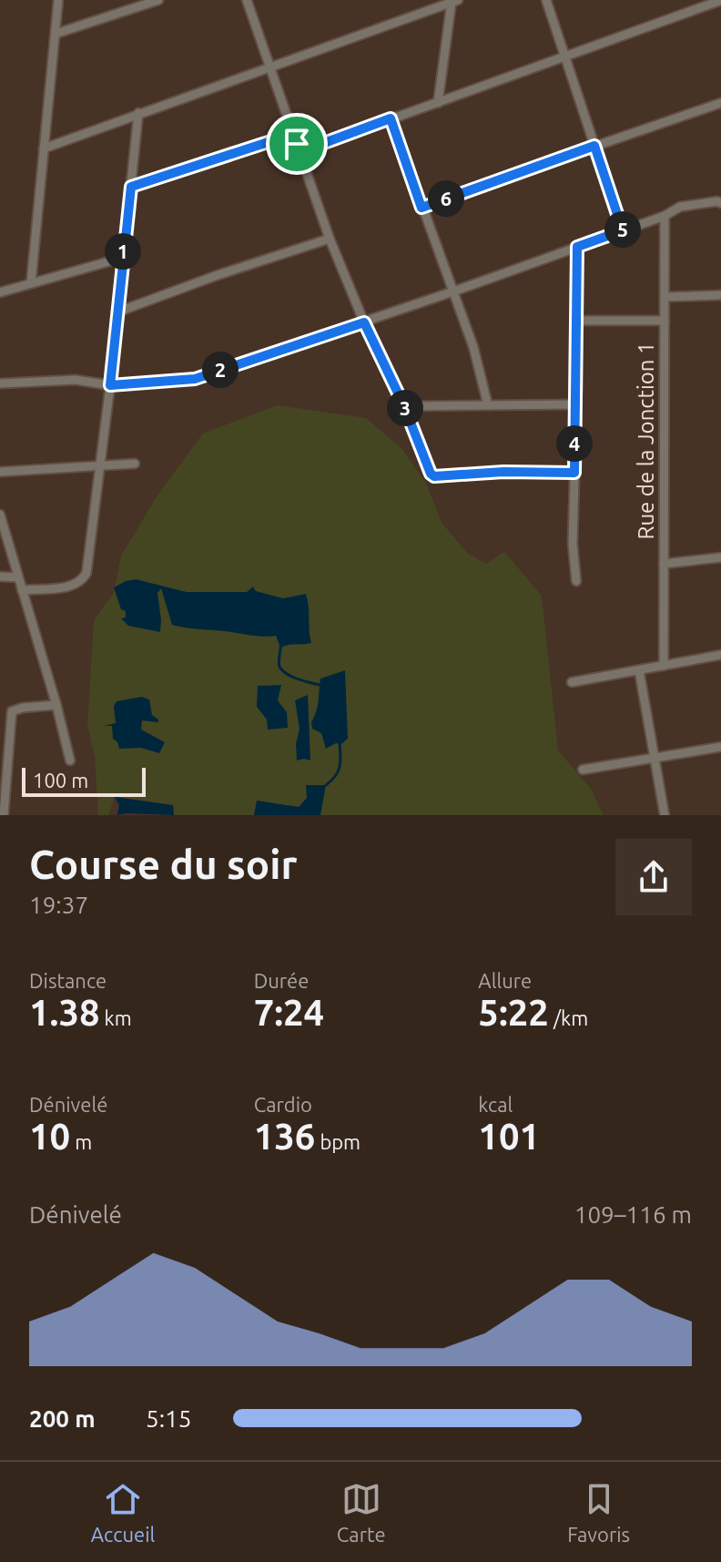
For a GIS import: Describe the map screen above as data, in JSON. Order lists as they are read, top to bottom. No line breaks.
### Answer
{"streets":{"street":["Rue de la Jonction 1"]},"scale_bar":"100 m","page":{"pins":["6","5","1","2","3","4"],"scale":"100 m","heading":["Course du soir","19:37"],"stats":[["Distance","1.38 km"],["Durée","7:24"],["Allure","5:22 /km"],["Dénivelé","10 m"],["Cardio","136 bpm"],["kcal","101"]],"chart":["Dénivelé","109–116 m"],"list":[{"name":"200 m","note":"5:15"}],"tabs":["Accueil","Carte","Favoris"]}}
